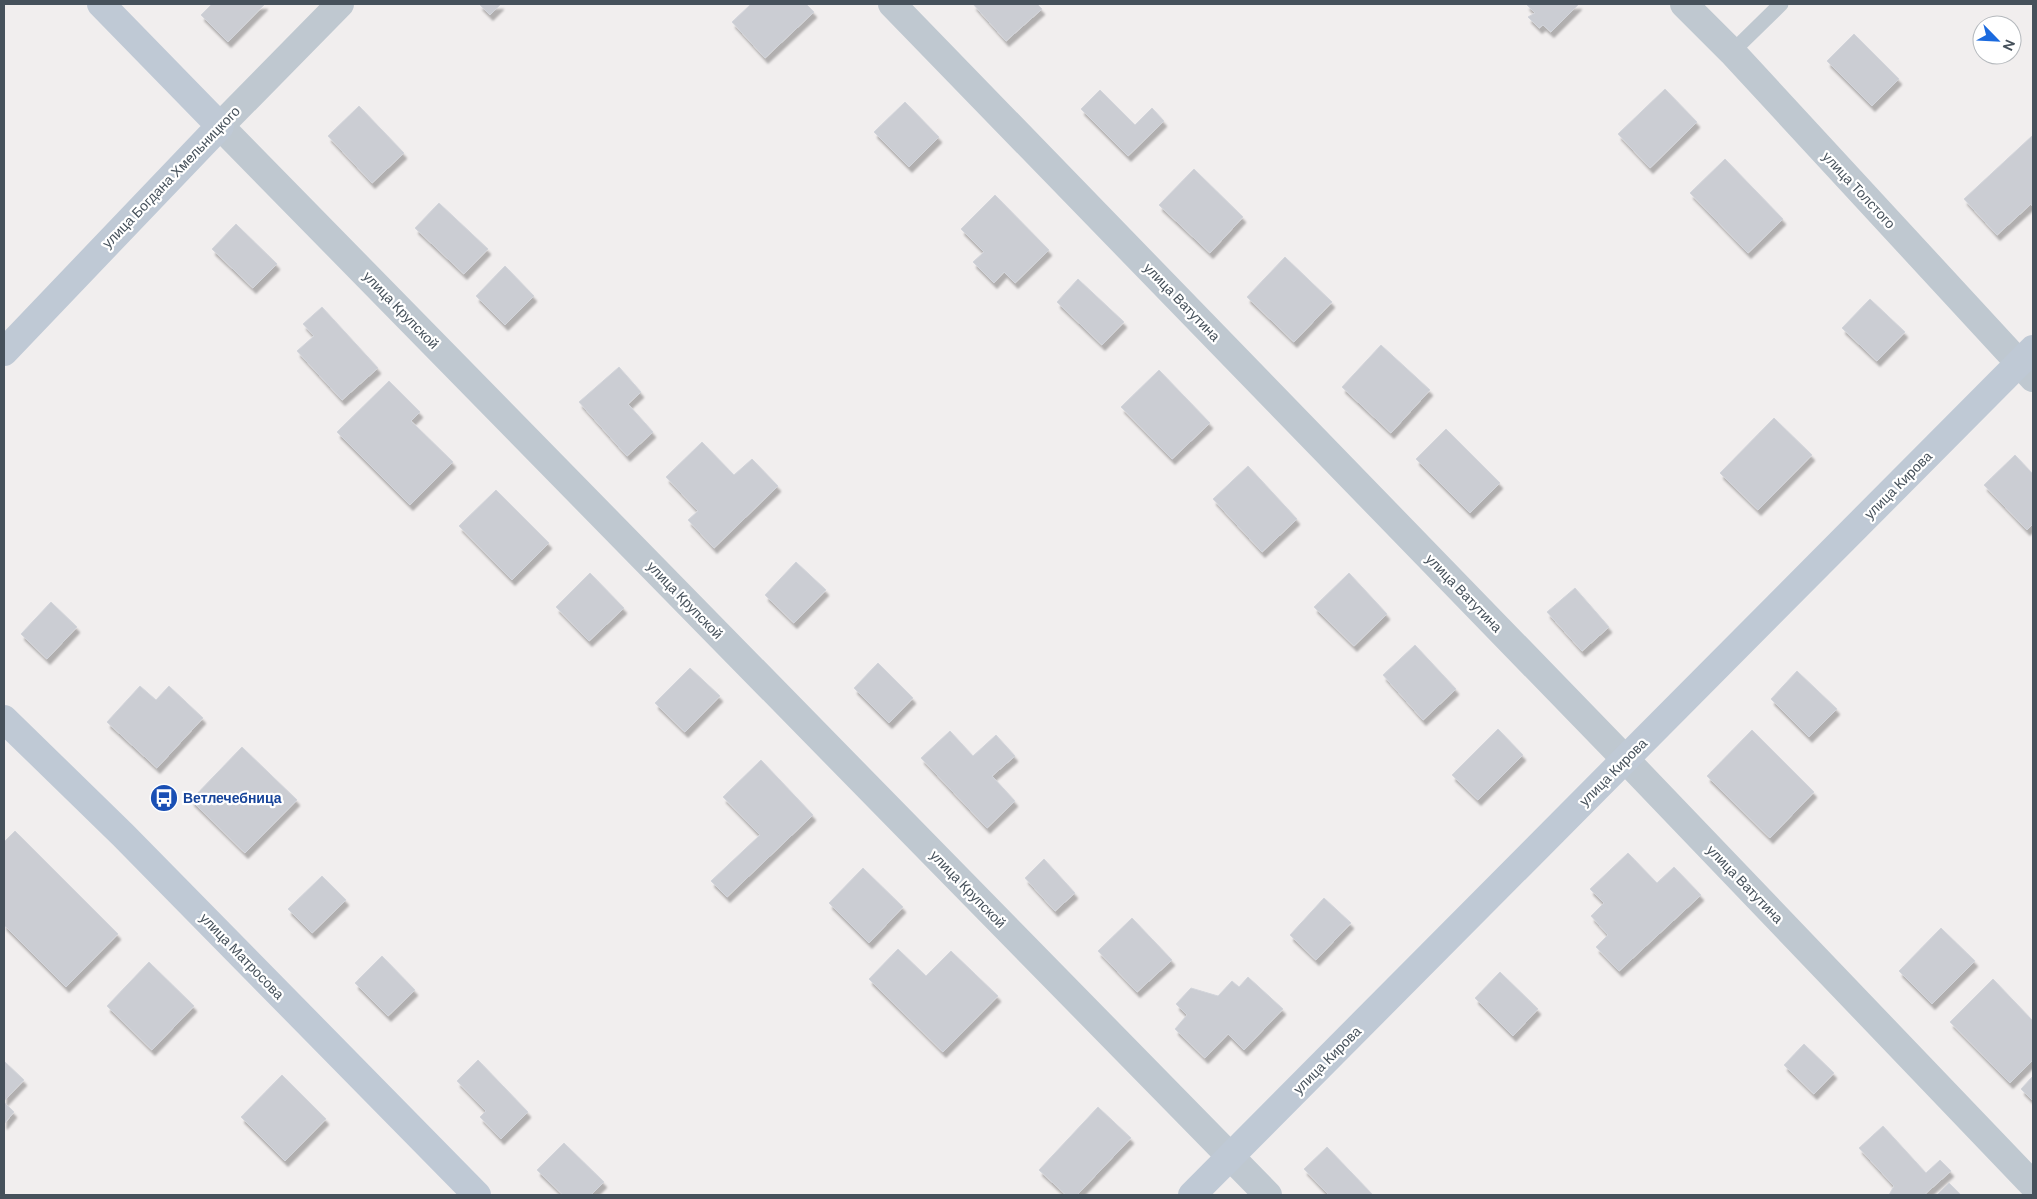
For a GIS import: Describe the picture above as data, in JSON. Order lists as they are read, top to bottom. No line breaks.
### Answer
{"streets":{"street":["улица Богдана Хмельницкого","улица Толстого","улица Ватутина","улица Крупской","улица Кирова","улица Матросова"]},"crossings":[["улица Богдана Хмельницкого","улица Крупской"],["улица Толстого","улица Кирова"],["улица Ватутина","улица Кирова"],["улица Крупской","улица Кирова"]],"places":{"bus stop":["Ветлечебница"]},"north":"bottom right"}
